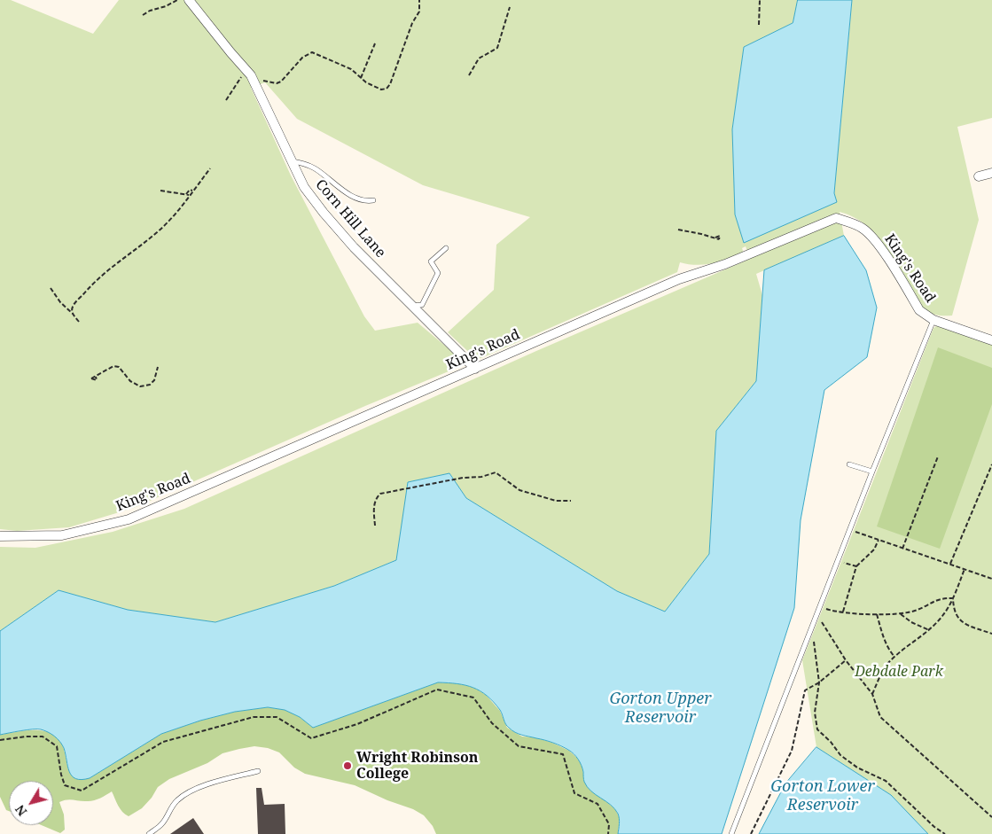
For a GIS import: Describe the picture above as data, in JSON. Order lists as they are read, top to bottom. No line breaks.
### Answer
{"streets":{"street":["Corn Hill Lane","King's Road"]},"crossings":[["Corn Hill Lane","King's Road"]],"water":["Gorton Upper Reservoir","Gorton Lower Reservoir"],"parks":["Debdale Park"],"places":["Wright Robinson College"],"north":"bottom left"}
